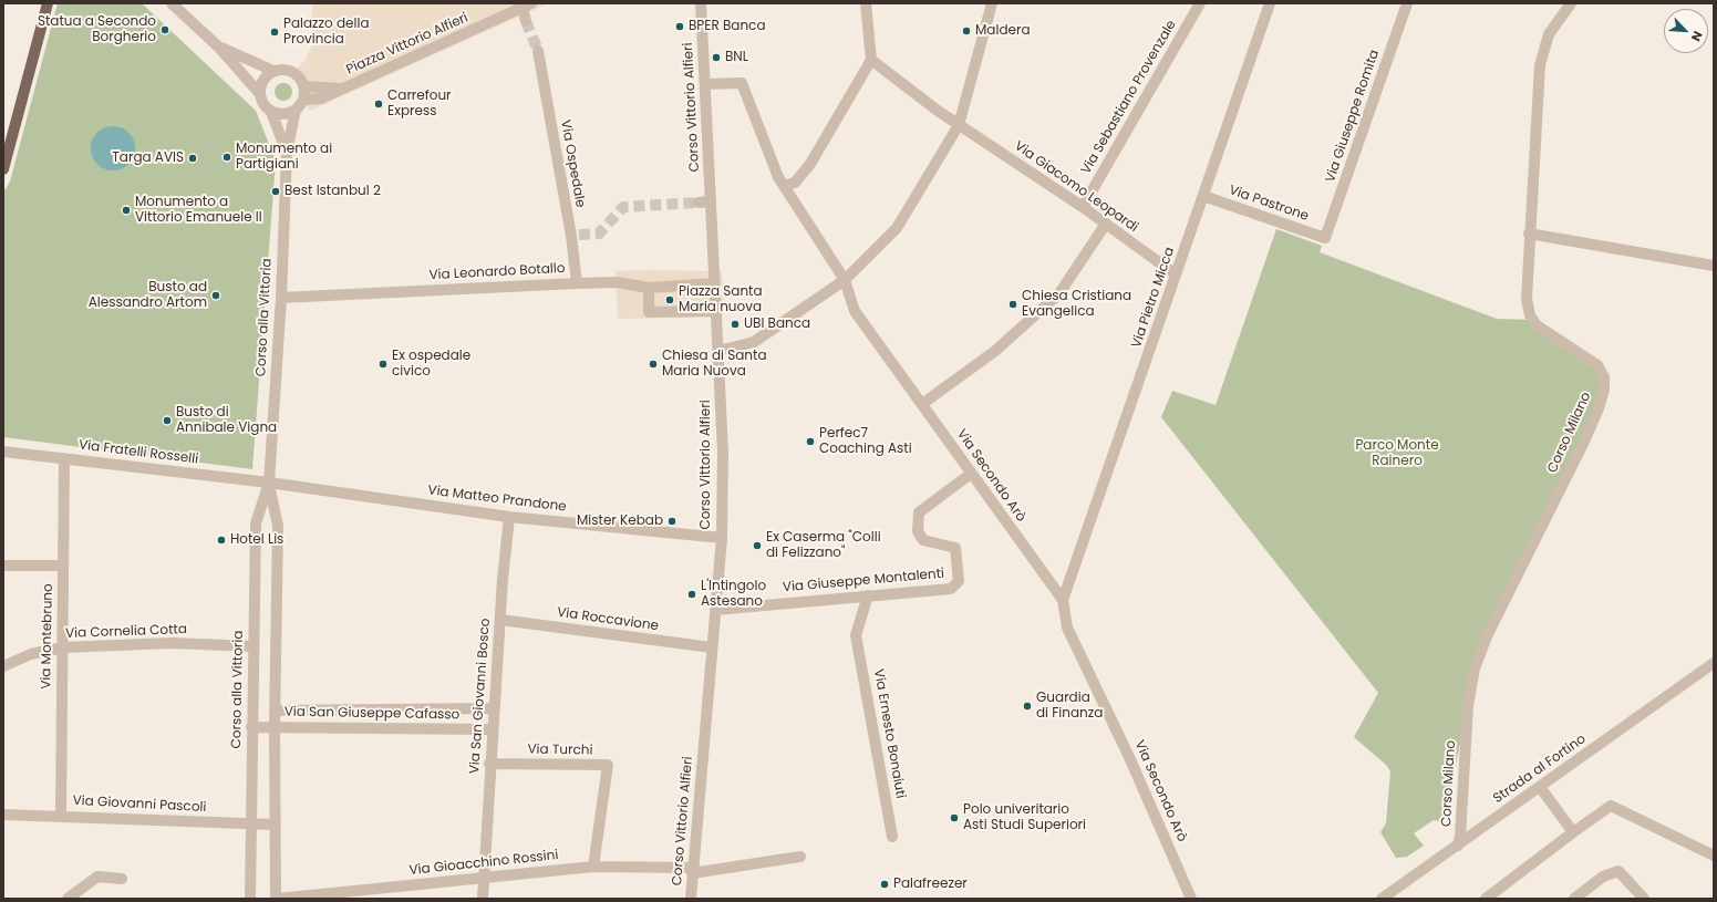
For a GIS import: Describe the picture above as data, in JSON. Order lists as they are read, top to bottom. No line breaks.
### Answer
{"streets":{"street":["Piazza Vittorio Alfieri","Via Sebastiano Provenzale","Corso Vittorio Alfieri","Via Giuseppe Romita","Via Ospedale","Via Giacomo Leopardi","Via Pastrone","Via Leonardo Botallo","Via Pietro Micca","Corso alla Vittoria","Corso Milano","Via Fratelli Rosselli","Via Secondo Arò","Via Matteo Prandone","Via Giuseppe Montalenti","Via Roccavione","Via Cornelia Cotta","Via Montebruno","Via San Giovanni Bosco","Via San Giuseppe Cafasso","Via Ernesto Bonaiuti","Via Turchi","Strada al Fortino","Via Giovanni Pascoli","Via Gioacchino Rossini"]},"crossings":[["Piazza Vittorio Alfieri","Corso alla Vittoria"],["Via Sebastiano Provenzale","Via Giacomo Leopardi"],["Corso Vittorio Alfieri","Via Leonardo Botallo"],["Corso Vittorio Alfieri","Via Secondo Arò"],["Corso Vittorio Alfieri","Via Matteo Prandone"],["Corso Vittorio Alfieri","Via Giuseppe Montalenti"],["Corso Vittorio Alfieri","Via Roccavione"],["Corso Vittorio Alfieri","Via Gioacchino Rossini"],["Via Giuseppe Romita","Via Pastrone"],["Via Ospedale","Via Leonardo Botallo"],["Via Giacomo Leopardi","Via Pietro Micca"],["Via Pastrone","Via Pietro Micca"],["Via Leonardo Botallo","Corso alla Vittoria"],["Via Pietro Micca","Via Secondo Arò"],["Corso alla Vittoria","Via Fratelli Rosselli"],["Corso alla Vittoria","Via Matteo Prandone"],["Corso alla Vittoria","Via Cornelia Cotta"],["Corso alla Vittoria","Via San Giuseppe Cafasso"],["Corso alla Vittoria","Via Giovanni Pascoli"],["Corso alla Vittoria","Via Gioacchino Rossini"],["Corso Milano","Strada al Fortino"],["Via Fratelli Rosselli","Via Matteo Prandone"],["Via Fratelli Rosselli","Via Montebruno"],["Via Secondo Arò","Via Giuseppe Montalenti"],["Via Matteo Prandone","Via San Giovanni Bosco"],["Via Giuseppe Montalenti","Via Ernesto Bonaiuti"],["Via Roccavione","Via San Giovanni Bosco"],["Via Cornelia Cotta","Via Montebruno"],["Via Montebruno","Via Giovanni Pascoli"],["Via San Giovanni Bosco","Via San Giuseppe Cafasso"],["Via San Giovanni Bosco","Via Turchi"],["Via San Giovanni Bosco","Via Gioacchino Rossini"],["Via Turchi","Via Gioacchino Rossini"]],"parks":["Parco Monte Rainero"],"places":["BPER Banca","Statua a Secondo Borgherio","Maldera","Palazzo della Provincia","BNL","Carrefour Express","Monumento ai Partigiani","Targa AVIS","Best Istanbul 2","Monumento a Vittorio Emanuele II","Busto ad Alessandro Artom","Piazza Santa Maria nuova","Chiesa Cristiana Evangelica","UBI Banca","Ex ospedale civico","Chiesa di Santa Maria Nuova","Busto di Annibale Vigna","Perfec7 Coaching Asti","Mister Kebab","Hotel Lis","Ex Caserma \"Colli di Felizzano\"","L'Intingolo Astesano","Guardia di Finanza","Polo univeritario Asti Studi Superiori","Palafreezer"],"north":"bottom right"}
